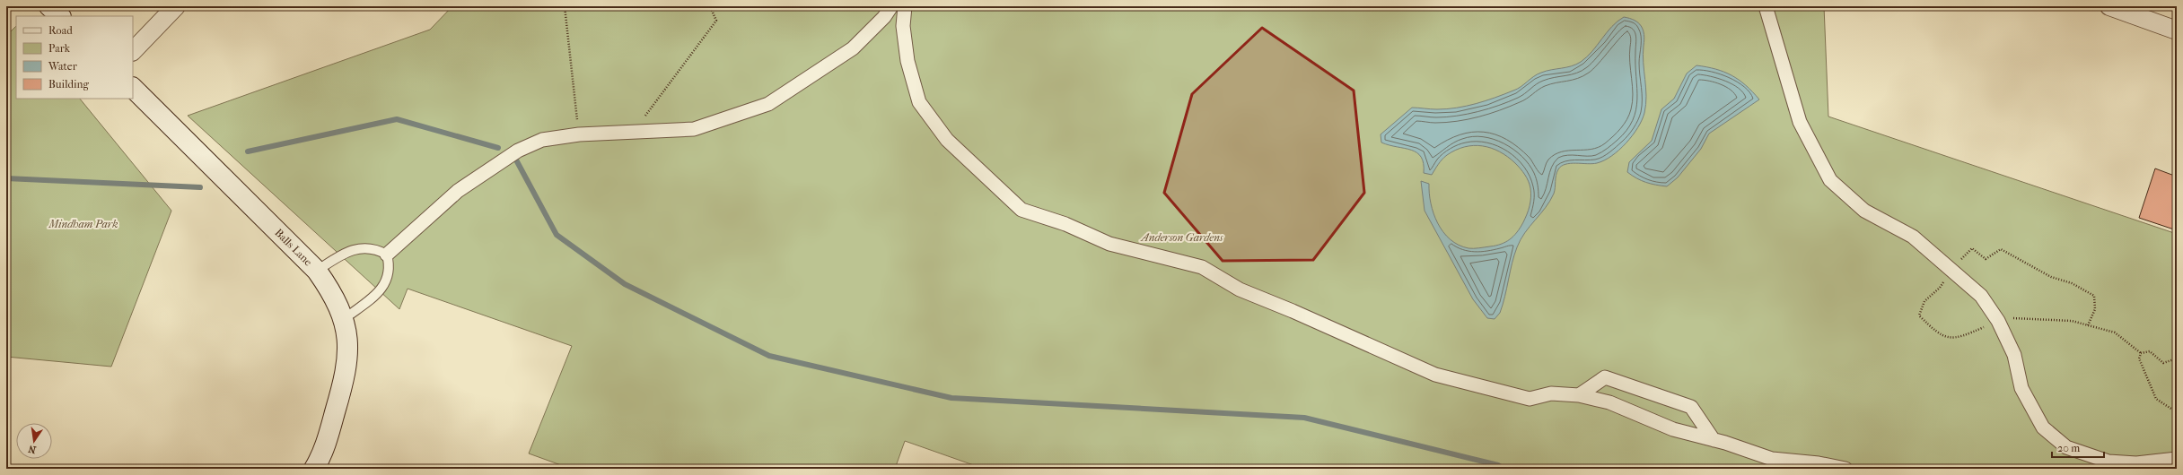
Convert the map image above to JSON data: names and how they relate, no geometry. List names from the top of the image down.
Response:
{
  "streets": {
    "main road": ["Balls Lane"]
  },
  "parks": ["Mindham Park", "Anderson Gardens"],
  "legend": [
    "Road",
    "Park",
    "Water",
    "Building"
  ],
  "scale_bar": "20 m",
  "north": "bottom"
}
